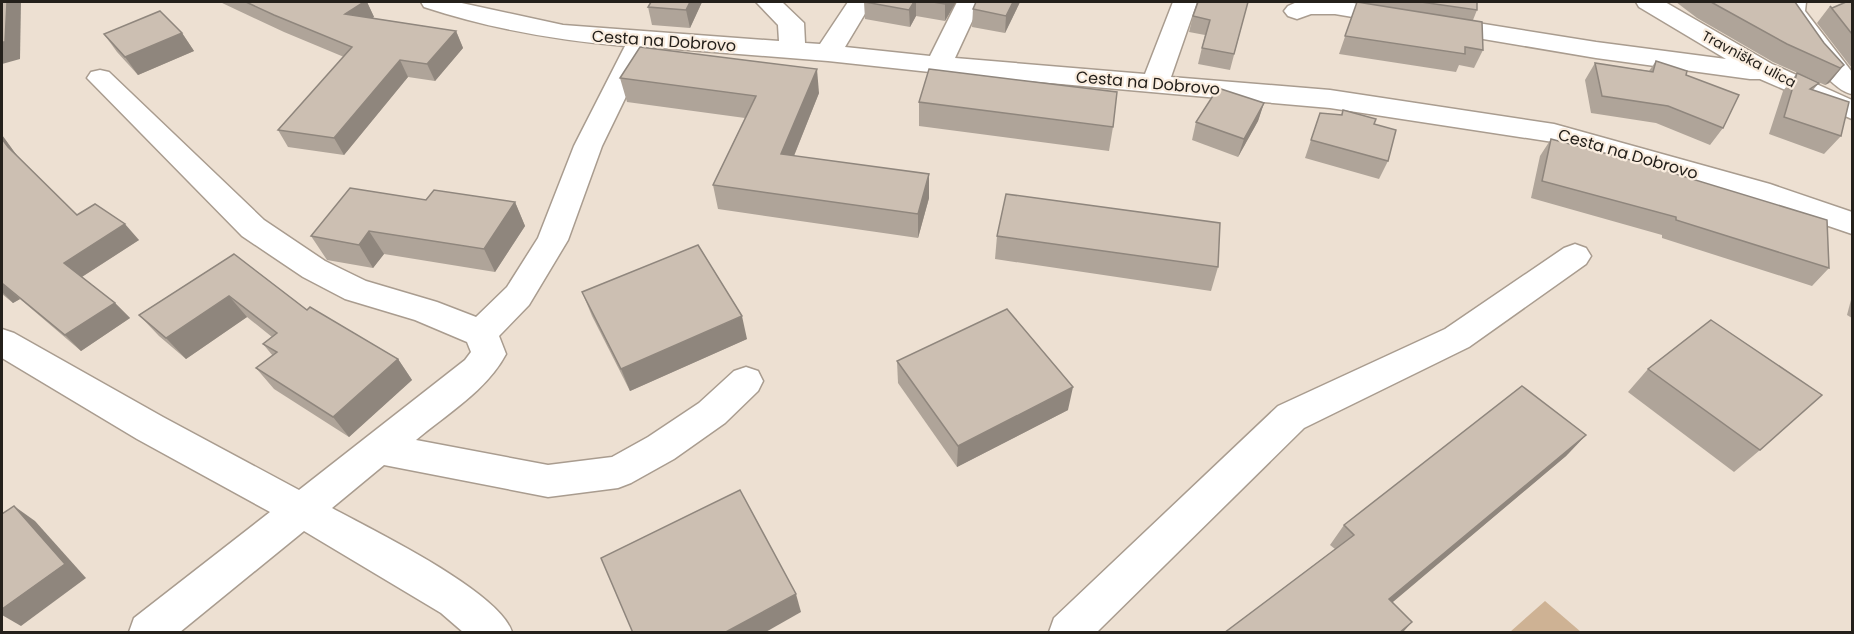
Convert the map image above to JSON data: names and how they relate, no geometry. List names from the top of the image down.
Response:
{
  "streets": {
    "street": ["Cesta na Dobrovo", "Travniška ulica"]
  }
}
